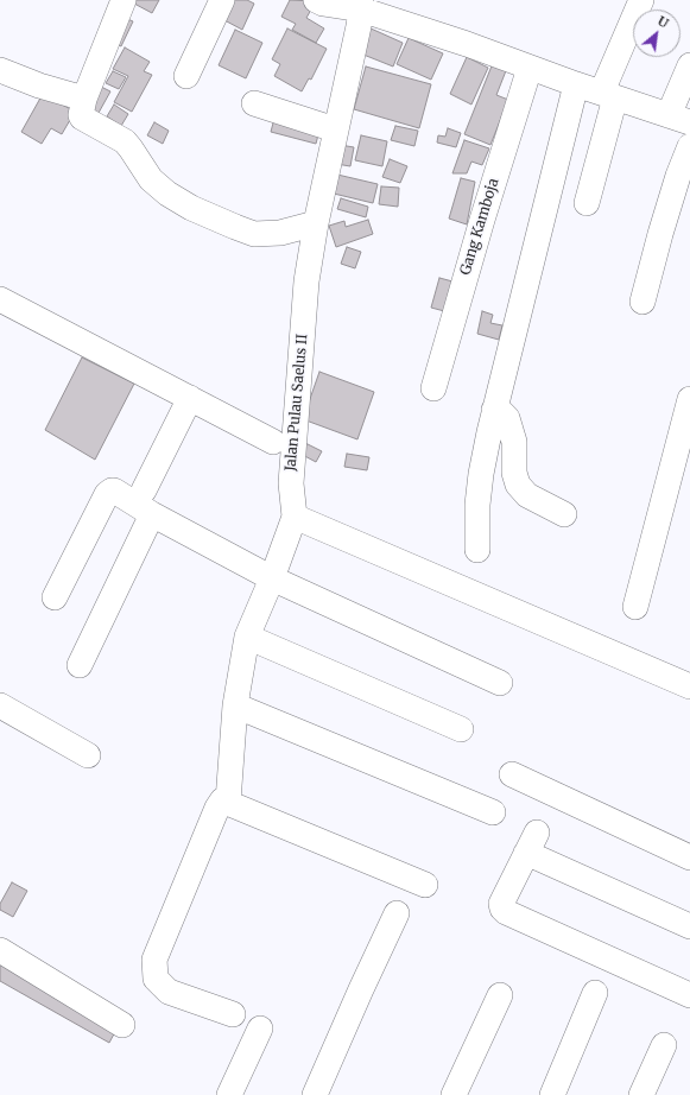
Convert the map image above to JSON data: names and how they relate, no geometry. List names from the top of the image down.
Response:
{
  "streets": {
    "street": ["Gang Kamboja", "Jalan Pulau Saelus II"]
  },
  "north": "top right"
}
